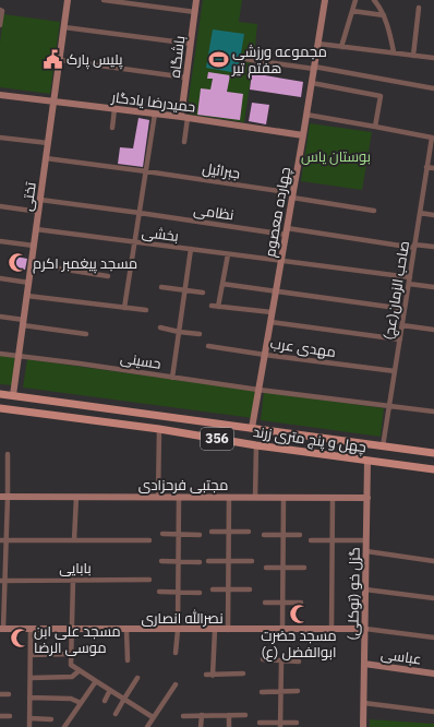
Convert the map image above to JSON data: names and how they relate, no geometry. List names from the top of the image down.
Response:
{
  "streets": {
    "main road": ["356", "چهل و پنج متری زرند"],
    "street": [
      "باشگاه",
      "حمیدرضا یادگار",
      "جبرائیل",
      "تختی",
      "نظامی",
      "چهارده معصوم",
      "بخشی",
      "صاحب الزمان(عج)",
      "مهدی عرب",
      "حسینی",
      "مجتبی فرحزادی",
      "بابایی",
      "گزل خو (توکلی)",
      "نصرالله انصاری",
      "عباسی"
    ]
  },
  "crossings": [
    ["باشگاه", "حمیدرضا یادگار"],
    ["حمیدرضا یادگار", "تختی"],
    ["حمیدرضا یادگار", "چهارده معصوم"],
    ["جبرائیل", "تختی"],
    ["جبرائیل", "چهارده معصوم"],
    ["تختی", "نظامی"],
    ["تختی", "بخشی"],
    ["تختی", "حسینی"],
    ["تختی", "چهل و پنج متری زرند"],
    ["نظامی", "چهارده معصوم"],
    ["نظامی", "صاحب الزمان(عج)"],
    ["چهارده معصوم", "بخشی"],
    ["چهارده معصوم", "مهدی عرب"],
    ["چهارده معصوم", "حسینی"],
    ["چهارده معصوم", "چهل و پنج متری زرند"],
    ["بخشی", "صاحب الزمان(عج)"],
    ["صاحب الزمان(عج)", "مهدی عرب"],
    ["صاحب الزمان(عج)", "حسینی"],
    ["صاحب الزمان(عج)", "چهل و پنج متری زرند"],
    ["چهل و پنج متری زرند", "گزل خو (توکلی)"],
    ["مجتبی فرحزادی", "گزل خو (توکلی)"],
    ["گزل خو (توکلی)", "نصرالله انصاری"],
    ["گزل خو (توکلی)", "عباسی"]
  ],
  "parks": ["بوستان یاس"],
  "places": {
    "public building": ["پلیس پارک"],
    "sports": ["مجموعه ورزشی هفتم تیر"],
    "mosque": ["مسجد پیغمبر اکرم", "مسجد حضرت ابوالفضل (ع)", "مسجد علی ابن موسی الرضا"]
  }
}
